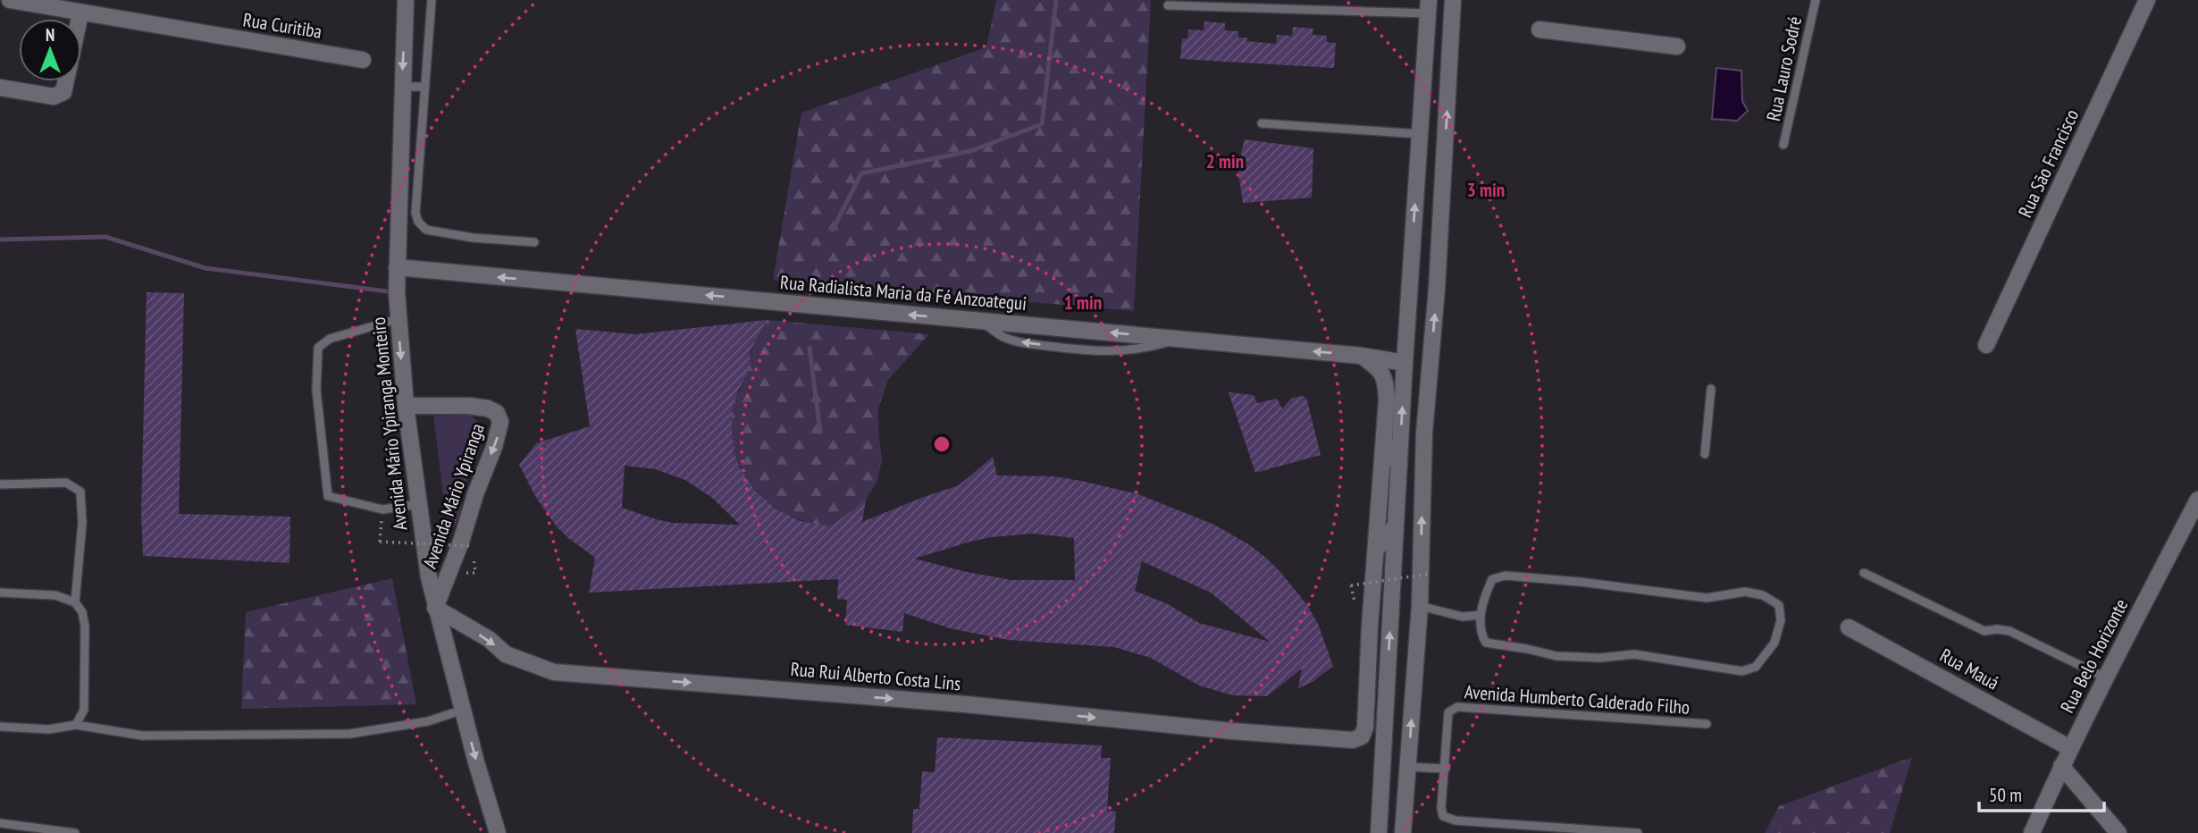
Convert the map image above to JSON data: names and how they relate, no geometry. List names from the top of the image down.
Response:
{
  "streets": {
    "street": [
      "Rua Curitiba",
      "Rua São Francisco",
      "Rua Radialista Maria da Fé Anzoategui",
      "Avenida Mário Ypiranga Monteiro",
      "Avenida Mário Ypiranga",
      "Rua Belo Horizonte",
      "Rua Mauá",
      "Rua Rui Alberto Costa Lins"
    ],
    "lane": ["Rua Lauro Sodré", "Avenida Humberto Calderado Filho"]
  },
  "crossings": [
    ["Rua Radialista Maria da Fé Anzoategui", "Avenida Mário Ypiranga Monteiro"],
    ["Avenida Mário Ypiranga Monteiro", "Avenida Mário Ypiranga"],
    ["Avenida Mário Ypiranga Monteiro", "Rua Rui Alberto Costa Lins"],
    ["Avenida Mário Ypiranga", "Rua Rui Alberto Costa Lins"],
    ["Rua Belo Horizonte", "Rua Mauá"]
  ],
  "one_way": ["Rua Radialista Maria da Fé Anzoategui", "Avenida Mário Ypiranga Monteiro", "Rua Rui Alberto Costa Lins"],
  "scale_bar": "50 m",
  "north": "top",
  "rings": ["2 min", "3 min", "1 min"]
}
